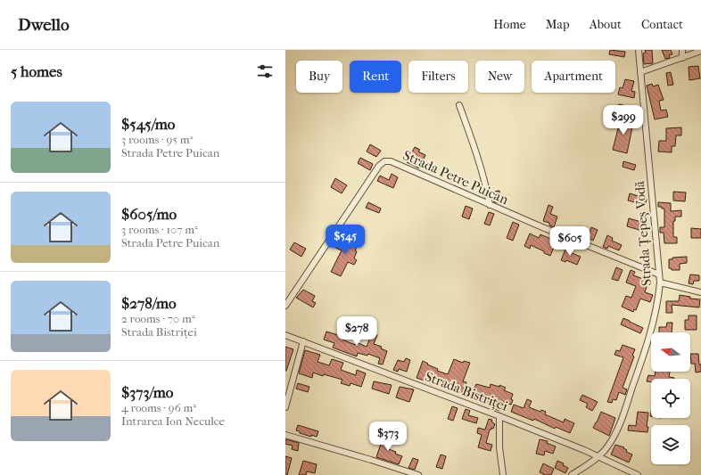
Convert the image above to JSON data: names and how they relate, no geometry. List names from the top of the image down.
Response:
{
  "streets": {
    "street": ["Strada Petre Puican", "Strada Țepeș Vodă", "Strada Bistriței"]
  },
  "crossings": [
    ["Strada Petre Puican", "Strada Țepeș Vodă"],
    ["Strada Țepeș Vodă", "Strada Bistriței"]
  ],
  "north": "left",
  "page": {
    "header": "Dwello",
    "nav": [
      "Home",
      "Map",
      "About",
      "Contact"
    ],
    "heading": "5 homes",
    "chip": [
      "Buy",
      "Rent",
      "Filters",
      "New",
      "Apartment"
    ],
    "list": [
      {
        "name": "$545/mo",
        "note": "3 rooms · 95 m² · Strada Petre Puican"
      },
      {
        "name": "$605/mo",
        "note": "3 rooms · 107 m² · Strada Petre Puican"
      },
      {
        "name": "$278/mo",
        "note": "2 rooms · 70 m² · Strada Bistriței"
      },
      {
        "name": "$373/mo",
        "note": "4 rooms · 96 m² · Intrarea Ion Neculce"
      }
    ],
    "price": [
      "$299",
      "$545",
      "$605",
      "$278",
      "$373"
    ]
  }
}
